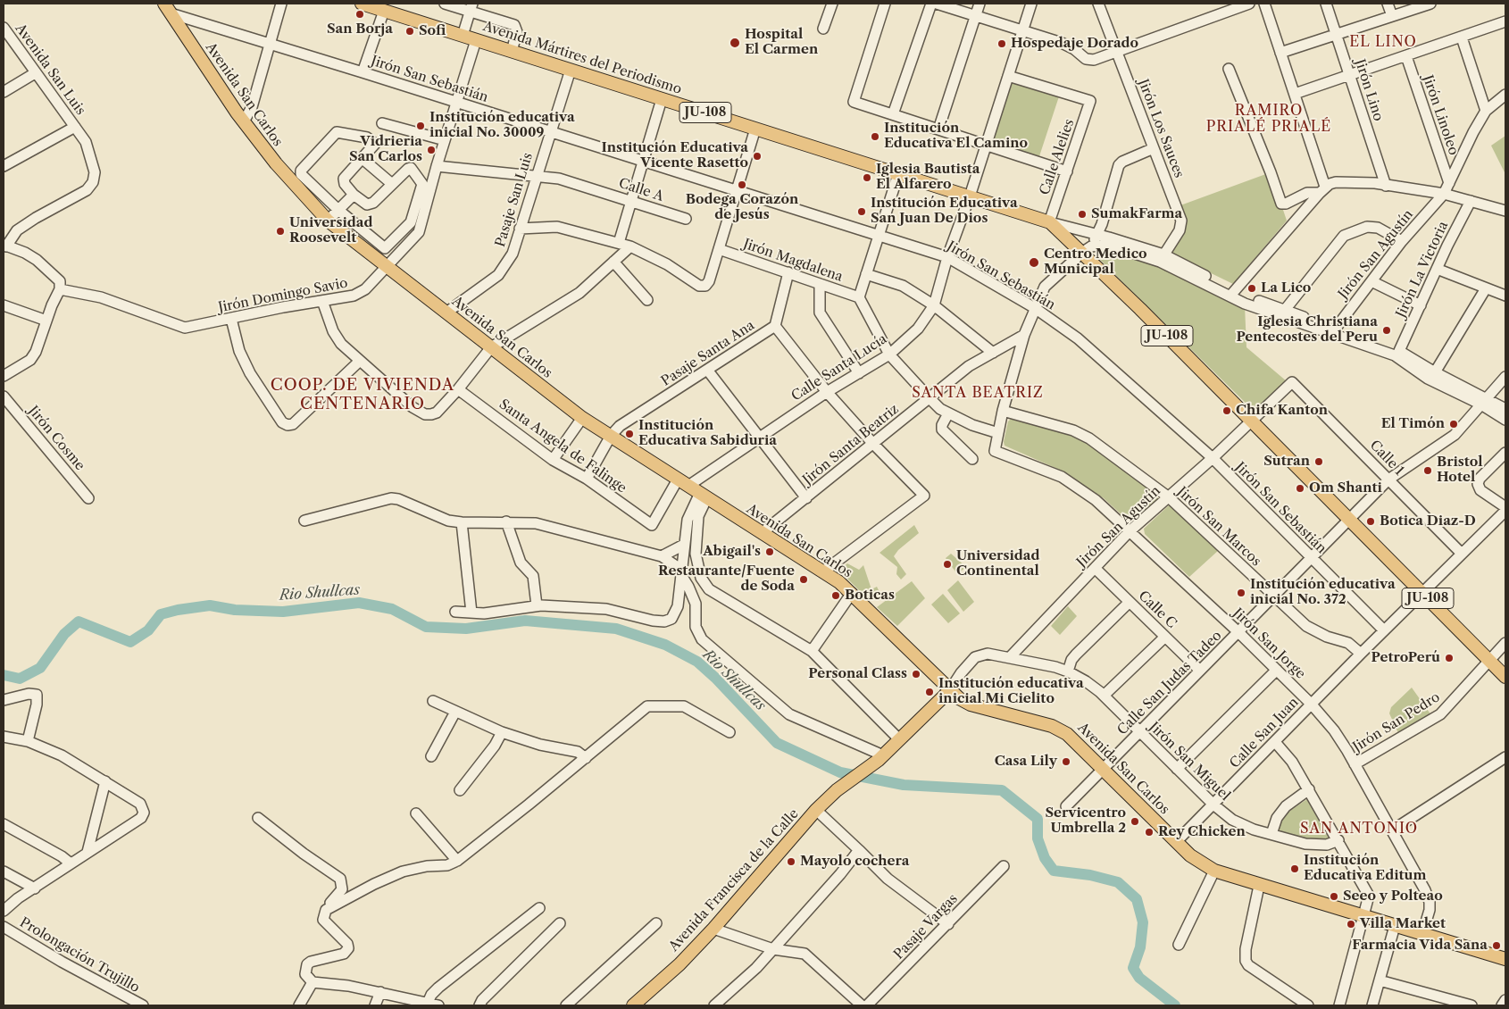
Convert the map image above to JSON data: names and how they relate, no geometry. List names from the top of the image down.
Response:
{
  "streets": {
    "main road": [
      "Avenida Mártires del Periodismo",
      "Avenida San Carlos",
      "JU-108",
      "Avenida Francisca de la Calle"
    ],
    "street": [
      "Avenida San Luis",
      "Jirón San Sebastián",
      "Jirón Lino",
      "Jirón Linoleo",
      "Jirón Los Sauces",
      "Calle Alelies",
      "Calle A",
      "Pasaje San Luis",
      "Jirón San Agustín",
      "Jirón Magdalena",
      "Jirón La Victoria",
      "Jirón Domingo Savio",
      "Pasaje Santa Ana",
      "Calle Santa Lucía",
      "Jirón Cosme",
      "Jirón Santa Beatriz",
      "Santa Angela de Falinge",
      "Calle 1",
      "Jirón San Marcos",
      "Calle C",
      "Jirón San Jorge",
      "Calle San Judas Tadeo",
      "Jirón San Pedro",
      "Calle San Juan",
      "Jirón San Miguel",
      "Pasaje Vargas",
      "Prolongación Trujillo"
    ]
  },
  "crossings": [
    ["Avenida Mártires del Periodismo", "Jirón Los Sauces"],
    ["Avenida Mártires del Periodismo", "Calle Alelies"],
    ["Avenida Mártires del Periodismo", "Pasaje San Luis"],
    ["Avenida Mártires del Periodismo", "Jirón San Agustín"],
    ["Avenida Mártires del Periodismo", "Jirón Domingo Savio"],
    ["Avenida Mártires del Periodismo", "Calle Santa Lucía"],
    ["Avenida Mártires del Periodismo", "Calle San Judas Tadeo"],
    ["Avenida Mártires del Periodismo", "Jirón San Pedro"],
    ["Avenida Mártires del Periodismo", "Calle San Juan"],
    ["Jirón San Sebastián", "Avenida San Carlos"],
    ["Jirón San Sebastián", "Pasaje San Luis"],
    ["Jirón San Sebastián", "Jirón San Agustín"],
    ["Jirón San Sebastián", "Jirón Domingo Savio"],
    ["Jirón San Sebastián", "Calle Santa Lucía"],
    ["Jirón San Sebastián", "Calle San Judas Tadeo"],
    ["Jirón San Sebastián", "Calle San Juan"],
    ["Avenida San Carlos", "Pasaje San Luis"],
    ["Avenida San Carlos", "Jirón Domingo Savio"],
    ["Avenida San Carlos", "Pasaje Santa Ana"],
    ["Avenida San Carlos", "Calle Santa Lucía"],
    ["Avenida San Carlos", "Jirón Santa Beatriz"],
    ["Avenida San Carlos", "Santa Angela de Falinge"],
    ["Avenida San Carlos", "Jirón San Jorge"],
    ["Avenida San Carlos", "Calle San Judas Tadeo"],
    ["Avenida San Carlos", "Calle San Juan"],
    ["Avenida San Carlos", "Jirón San Miguel"],
    ["Avenida San Carlos", "Avenida Francisca de la Calle"],
    ["Jirón Linoleo", "Jirón San Agustín"],
    ["Calle Alelies", "Calle Santa Lucía"],
    ["Calle A", "Pasaje San Luis"],
    ["Calle A", "Jirón Domingo Savio"],
    ["Jirón San Agustín", "Calle 1"],
    ["Jirón San Agustín", "Jirón San Marcos"],
    ["Jirón San Agustín", "Calle C"],
    ["Jirón San Agustín", "Jirón San Jorge"],
    ["Jirón San Agustín", "Jirón San Miguel"],
    ["Jirón Magdalena", "Pasaje Santa Ana"],
    ["Pasaje Santa Ana", "Santa Angela de Falinge"],
    ["Calle Santa Lucía", "Santa Angela de Falinge"],
    ["Calle 1", "Calle San Judas Tadeo"],
    ["Calle 1", "Calle San Juan"],
    ["Jirón San Marcos", "Calle San Judas Tadeo"],
    ["Jirón San Marcos", "Calle San Juan"],
    ["Calle C", "Calle San Judas Tadeo"],
    ["Jirón San Jorge", "Calle San Judas Tadeo"],
    ["Jirón San Jorge", "Jirón San Pedro"],
    ["Jirón San Jorge", "Calle San Juan"],
    ["Calle San Judas Tadeo", "Jirón San Miguel"],
    ["Calle San Juan", "Jirón San Miguel"],
    ["Jirón San Miguel", "Avenida Francisca de la Calle"]
  ],
  "districts": [
    "EL LINO",
    "RAMIRO PRIALÉ PRIALÉ",
    "COOP. DE VIVIENDA CENTENARIO",
    "SANTA BEATRIZ",
    "SAN ANTONIO"
  ],
  "water": ["Rio Shullcas"],
  "places": [
    "San Borja",
    "Sofi",
    "Hospital El Carmen",
    "Hospedaje Dorado",
    "Institución educativa inicial No. 30009",
    "Institución Educativa El Camino",
    "Vidrieria San Carlos",
    "Institución Educativa Vicente Rasetto",
    "Iglesia Bautista El Alfarero",
    "Bodega Corazón de Jesús",
    "Institución Educativa San Juan De Dios",
    "SumakFarma",
    "Universidad Roosevelt",
    "Centro Medico Municipal",
    "La Lico",
    "Iglesia Christiana Pentecostes del Peru",
    "Chifa Kanton",
    "El Timón",
    "Institución Educativa Sabiduria",
    "Sutran",
    "Bristol Hotel",
    "Om Shanti",
    "Botica Diaz-D",
    "Abigail's",
    "Universidad Continental",
    "Restaurante/Fuente de Soda",
    "Institución educativa inicial No. 372",
    "Boticas",
    "PetroPerú",
    "Personal Class",
    "Institución educativa inicial Mi Cielito",
    "Casa Lily",
    "Servicentro Umbrella 2",
    "Rey Chicken",
    "Mayolo cochera",
    "Institución Educativa Editum",
    "Seeo y Polteao",
    "Villa Market",
    "Farmacia Vida Sana"
  ]
}
